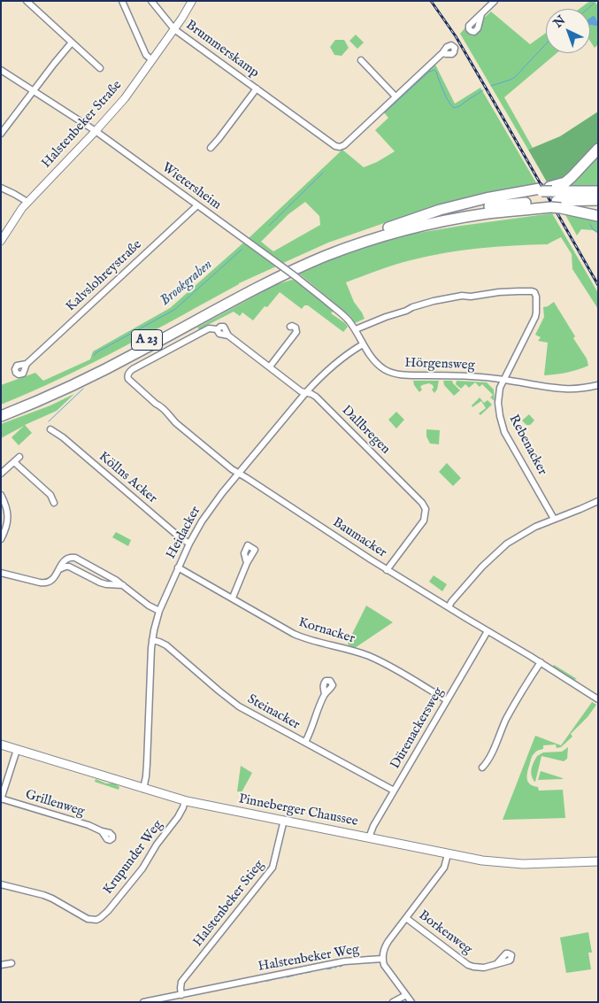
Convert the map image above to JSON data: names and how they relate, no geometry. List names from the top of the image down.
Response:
{
  "streets": {
    "highway": ["A 23"],
    "main road": ["Pinneberger Chaussee"],
    "street": [
      "Brummerskamp",
      "Halstenbeker Straße",
      "Wietersheim",
      "Kalvslohreystraße",
      "Hörgensweg",
      "Dallbregen",
      "Rebenacker",
      "Köllns Acker",
      "Heidacker",
      "Baumacker",
      "Kornacker",
      "Steinacker",
      "Dürenackersweg",
      "Grillenweg",
      "Krupunder Weg",
      "Halstenbeker Stieg",
      "Borkenweg",
      "Halstenbeker Weg"
    ]
  },
  "crossings": [
    ["Brummerskamp", "Halstenbeker Straße"],
    ["Halstenbeker Straße", "Wietersheim"],
    ["Wietersheim", "Kalvslohreystraße"],
    ["Wietersheim", "Hörgensweg"],
    ["Hörgensweg", "Rebenacker"],
    ["Hörgensweg", "Heidacker"],
    ["Dallbregen", "Heidacker"],
    ["Dallbregen", "Baumacker"],
    ["Köllns Acker", "Heidacker"],
    ["Heidacker", "Baumacker"],
    ["Heidacker", "Kornacker"],
    ["Heidacker", "Steinacker"],
    ["Heidacker", "Pinneberger Chaussee"],
    ["Baumacker", "Dürenackersweg"],
    ["Kornacker", "Dürenackersweg"],
    ["Steinacker", "Dürenackersweg"],
    ["Dürenackersweg", "Pinneberger Chaussee"],
    ["Pinneberger Chaussee", "Krupunder Weg"],
    ["Pinneberger Chaussee", "Halstenbeker Stieg"],
    ["Halstenbeker Stieg", "Halstenbeker Weg"]
  ],
  "water": ["Brookgraben"],
  "north": "top left"
}
